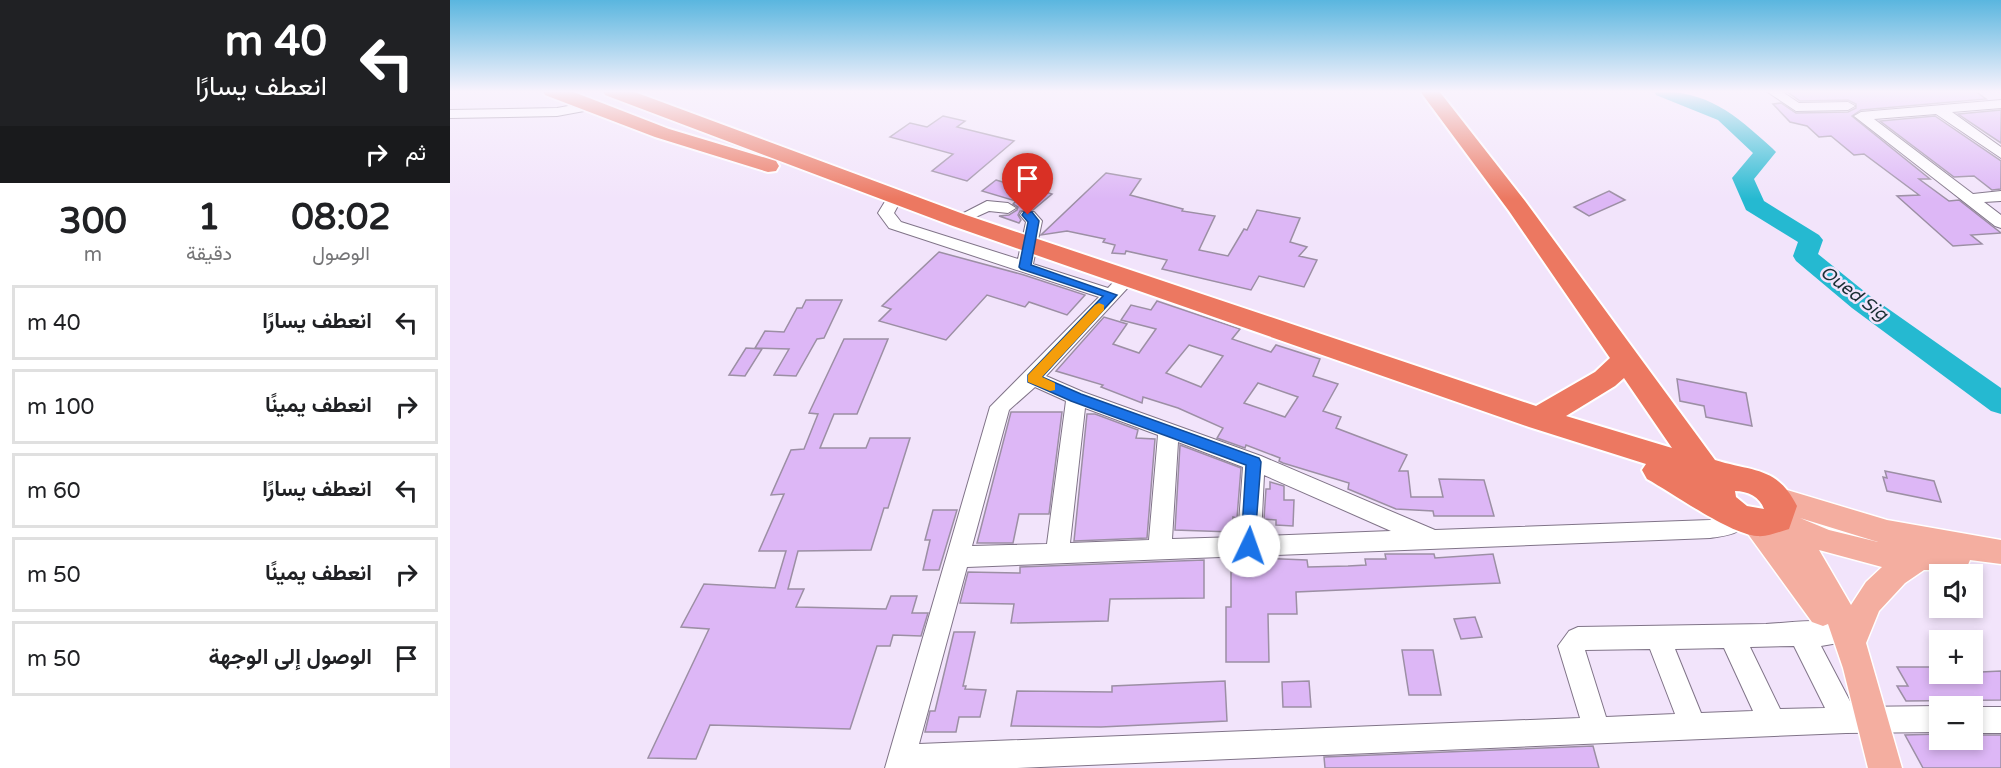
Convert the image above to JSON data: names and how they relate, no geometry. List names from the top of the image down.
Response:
{
  "water": ["Oued Sig"],
  "page": {
    "turn": ["40 m", "انعطف يسارًا"],
    "then": "ثم",
    "eta": [
      "08:02",
      "الوصول",
      "1",
      "دقيقة",
      "300",
      "m"
    ],
    "list": [
      {
        "name": "انعطف يسارًا",
        "value": "40 m"
      },
      {
        "name": "انعطف يمينًا",
        "value": "100 m"
      },
      {
        "name": "انعطف يسارًا",
        "value": "60 m"
      },
      {
        "name": "انعطف يمينًا",
        "value": "50 m"
      },
      {
        "name": "الوصول إلى الوجهة",
        "value": "50 m"
      }
    ],
    "map_buttons": ["+", "−"]
  }
}
